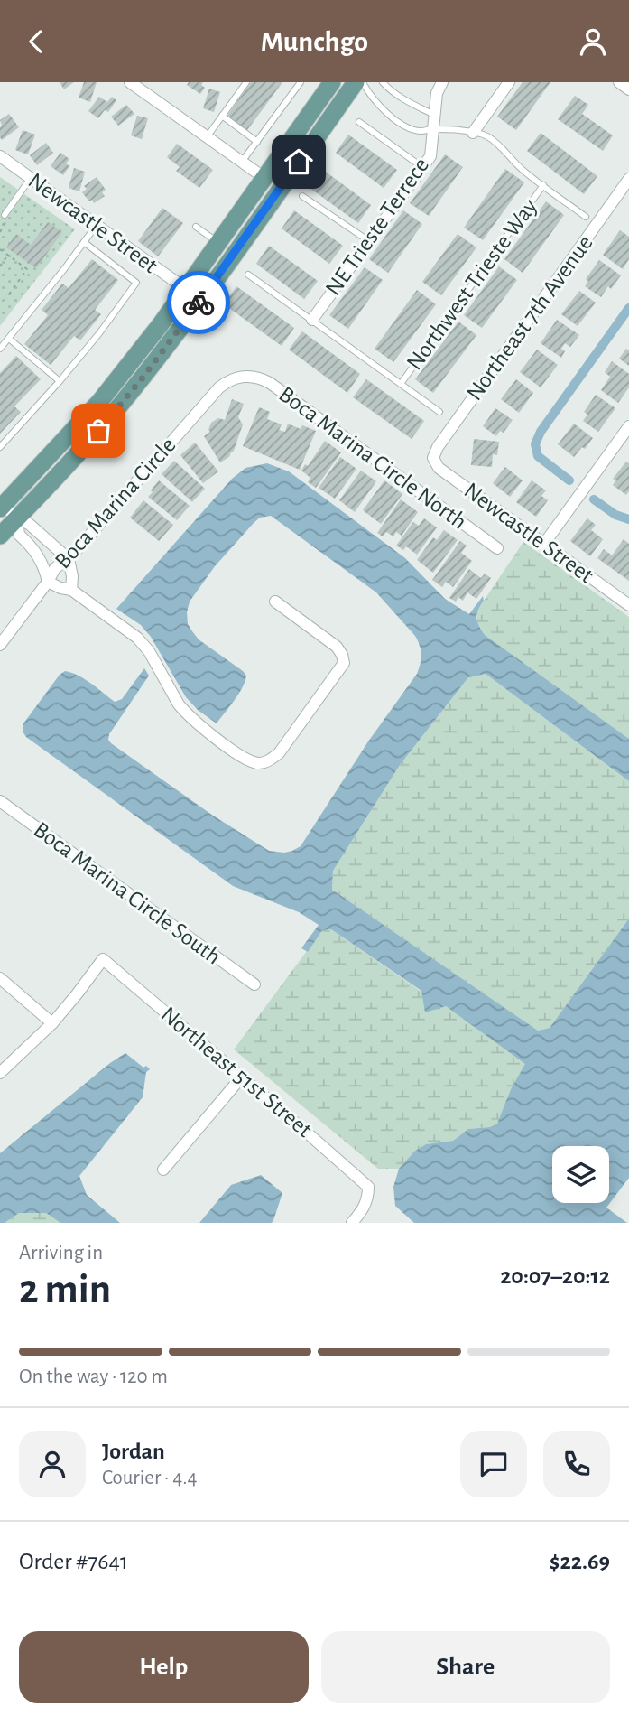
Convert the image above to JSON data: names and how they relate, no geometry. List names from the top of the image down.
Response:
{
  "streets": {
    "street": [
      "Newcastle Street",
      "NE Trieste Terrece",
      "Northeast 7th Avenue",
      "Boca Marina Circle North",
      "Boca Marina Circle",
      "Boca Marina Circle South",
      "Northeast 51st Street"
    ],
    "lane": ["Northwest Trieste Way"]
  },
  "crossings": [
    ["Newcastle Street", "Northeast 7th Avenue"],
    ["Boca Marina Circle North", "Boca Marina Circle"]
  ],
  "page": {
    "header": "Munchgo",
    "heading": ["2 min", "Arriving in", "20:07–20:12"],
    "panel": [
      "Jordan",
      "Courier · 4.4",
      "Order #7641",
      "$22.69"
    ],
    "bar": "On the way · 120 m",
    "buttons": ["Help", "Share"]
  }
}
